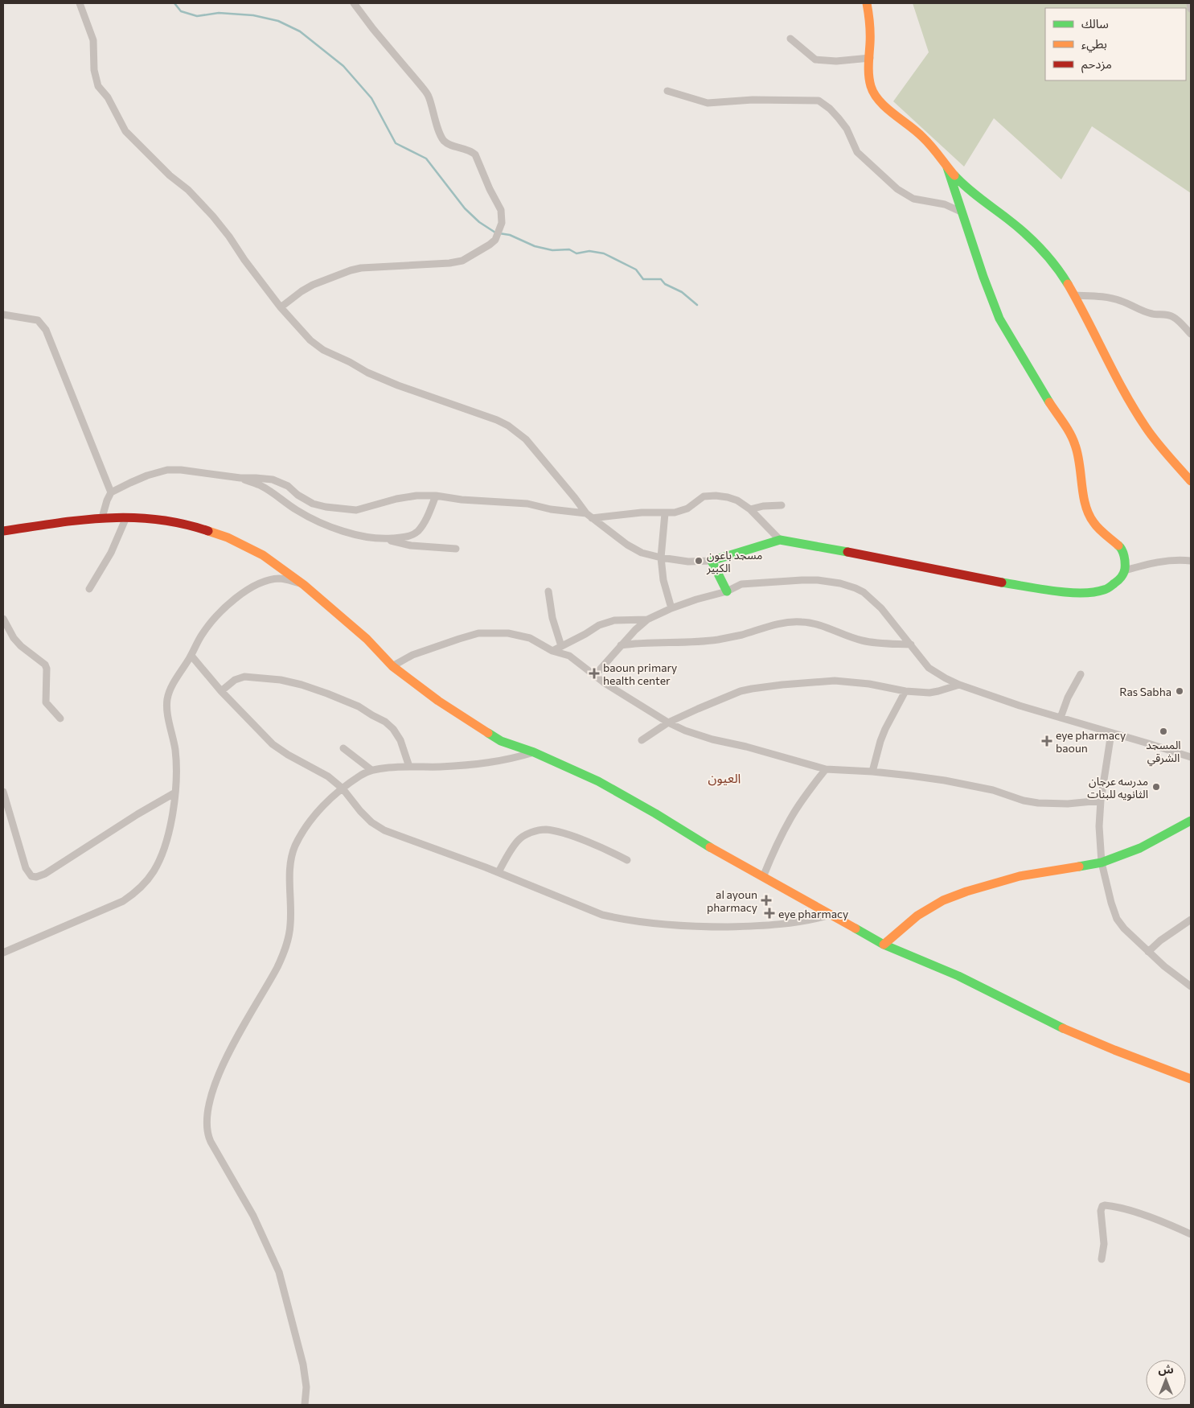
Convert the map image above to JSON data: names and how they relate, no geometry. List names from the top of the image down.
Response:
{
  "districts": ["العيون"],
  "places": {
    "other": [
      "مسجد باعون الكبير",
      "Ras Sabha",
      "المسجد الشرقي",
      "مدرسه عرجان الثانويه للبنات"
    ],
    "health": [
      "baoun primary health center",
      "eye pharmacy baoun",
      "al ayoun pharmacy",
      "eye pharmacy"
    ]
  },
  "legend": ["سالك", "بطيء", "مزدحم"],
  "north": "top"
}
